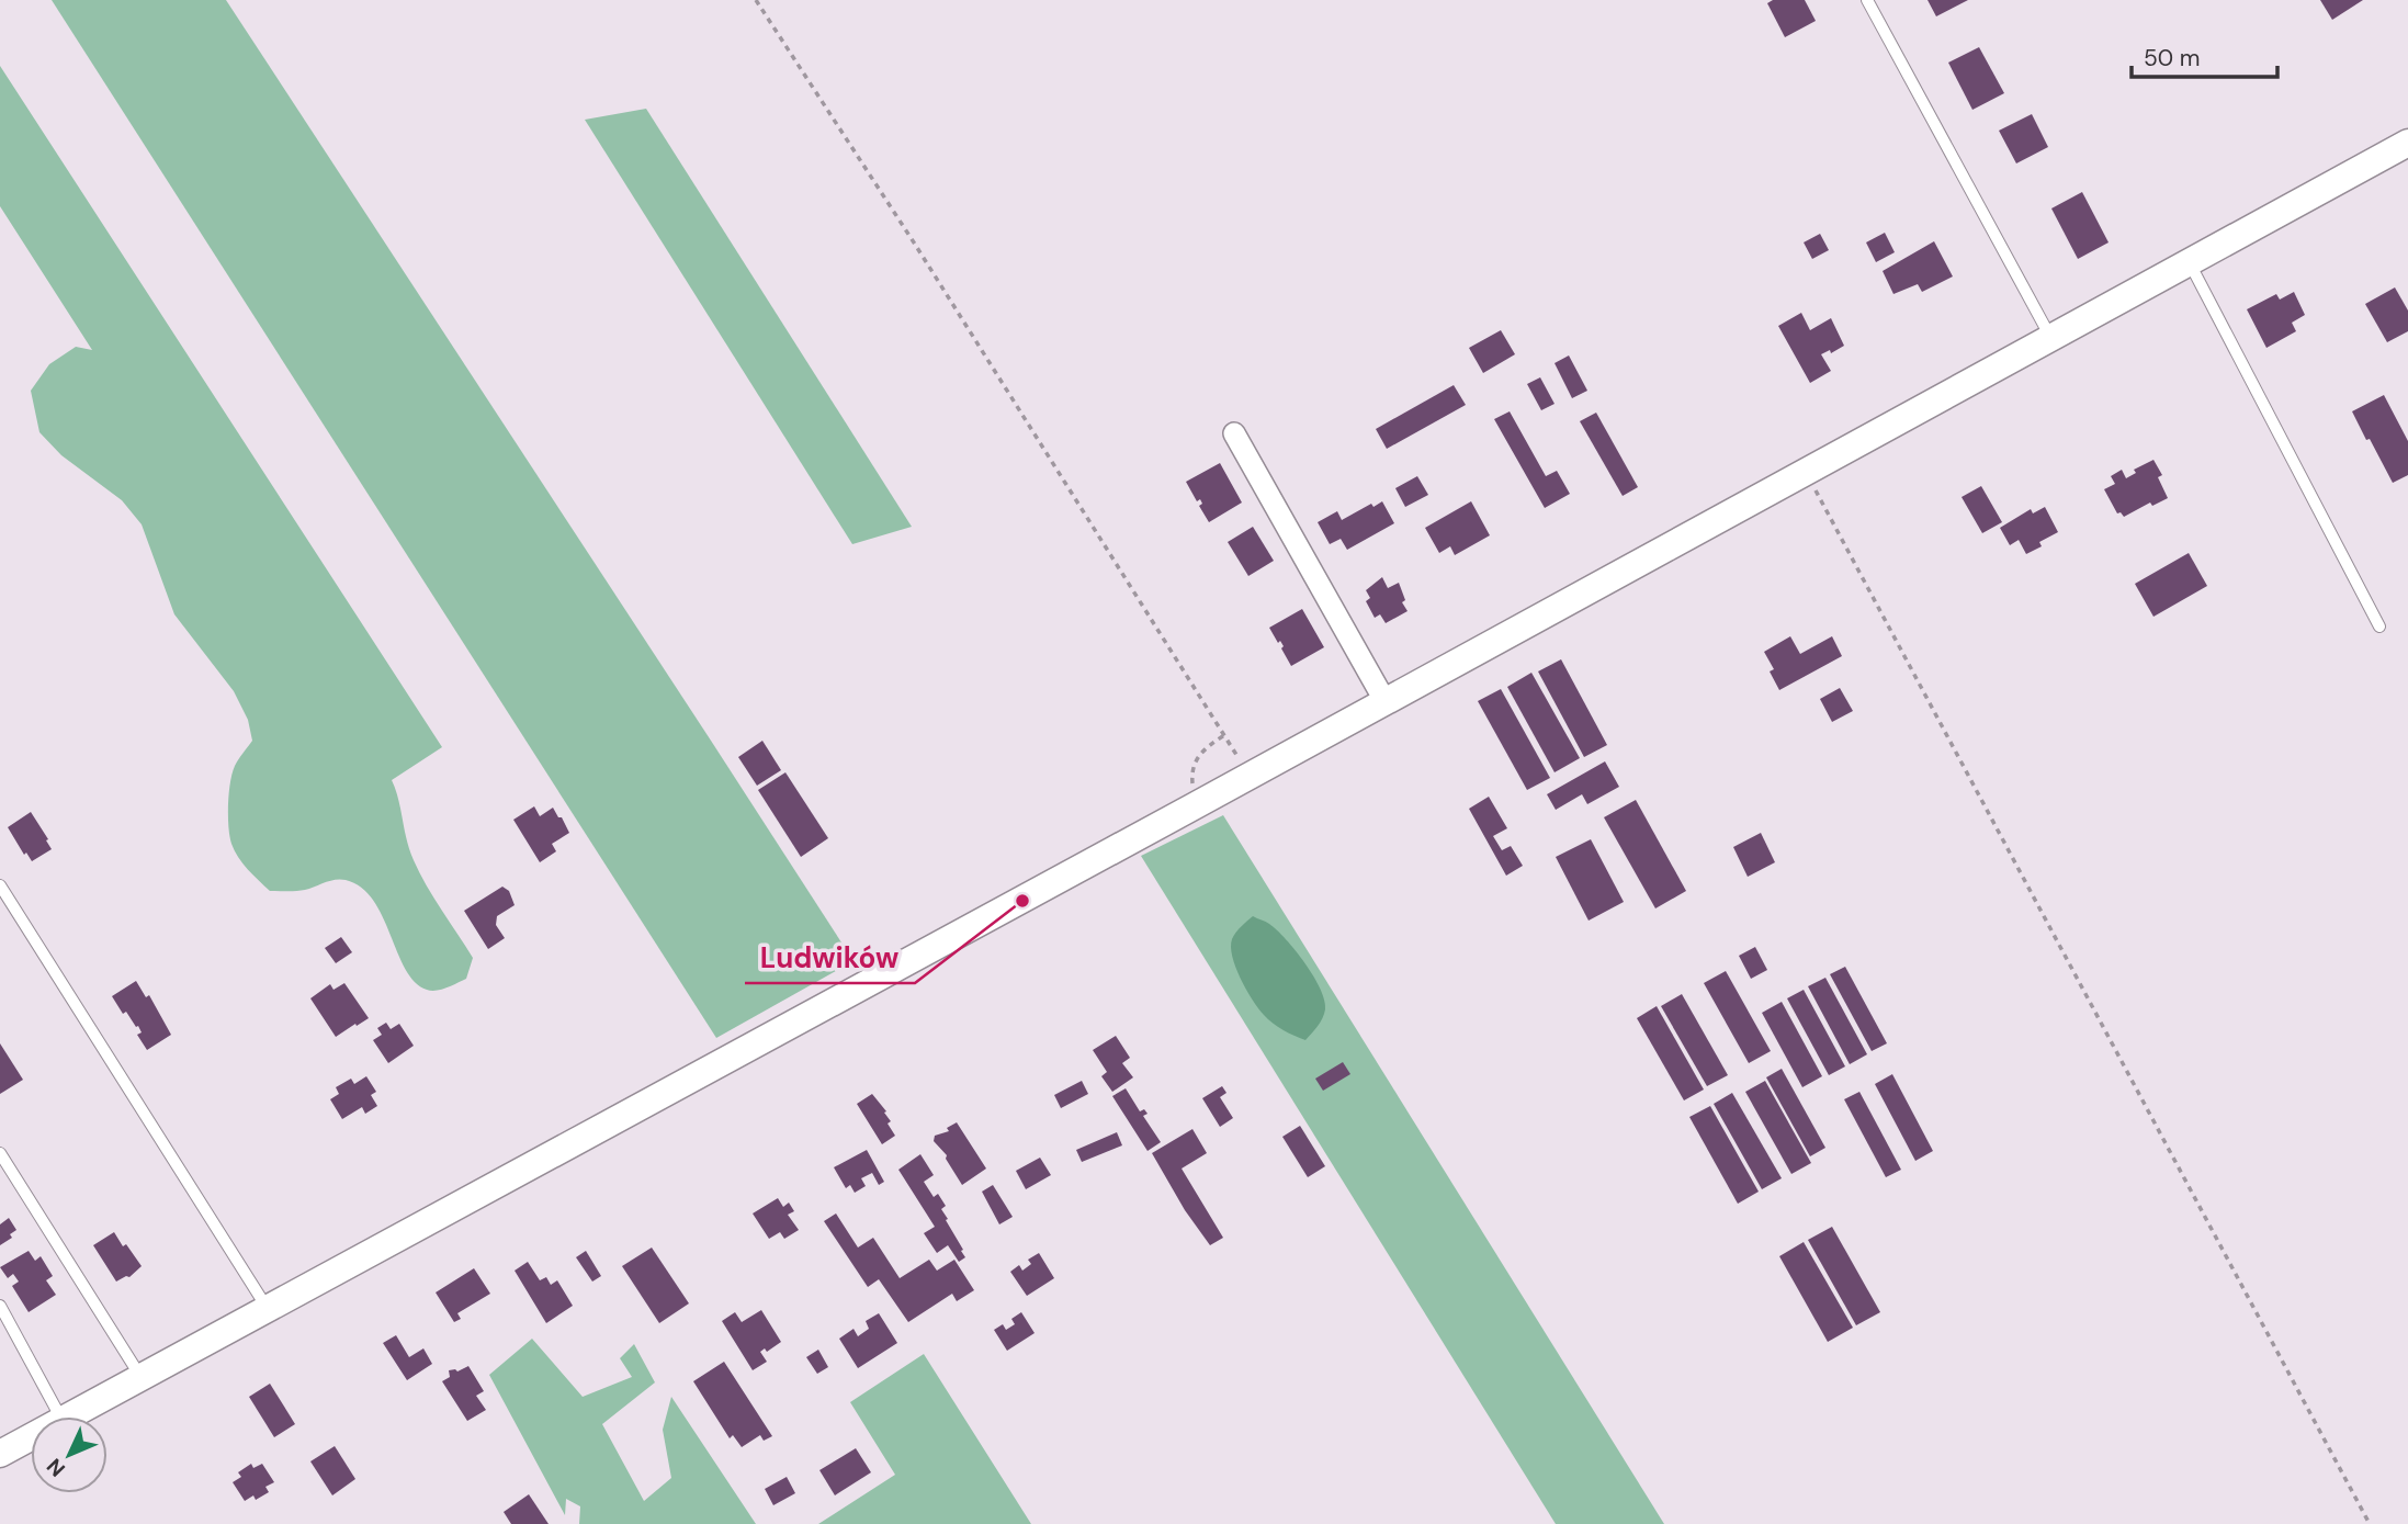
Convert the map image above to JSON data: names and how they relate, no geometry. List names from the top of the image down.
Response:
{
  "places": ["Ludwików"],
  "scale_bar": "50 m",
  "north": "bottom left"
}
